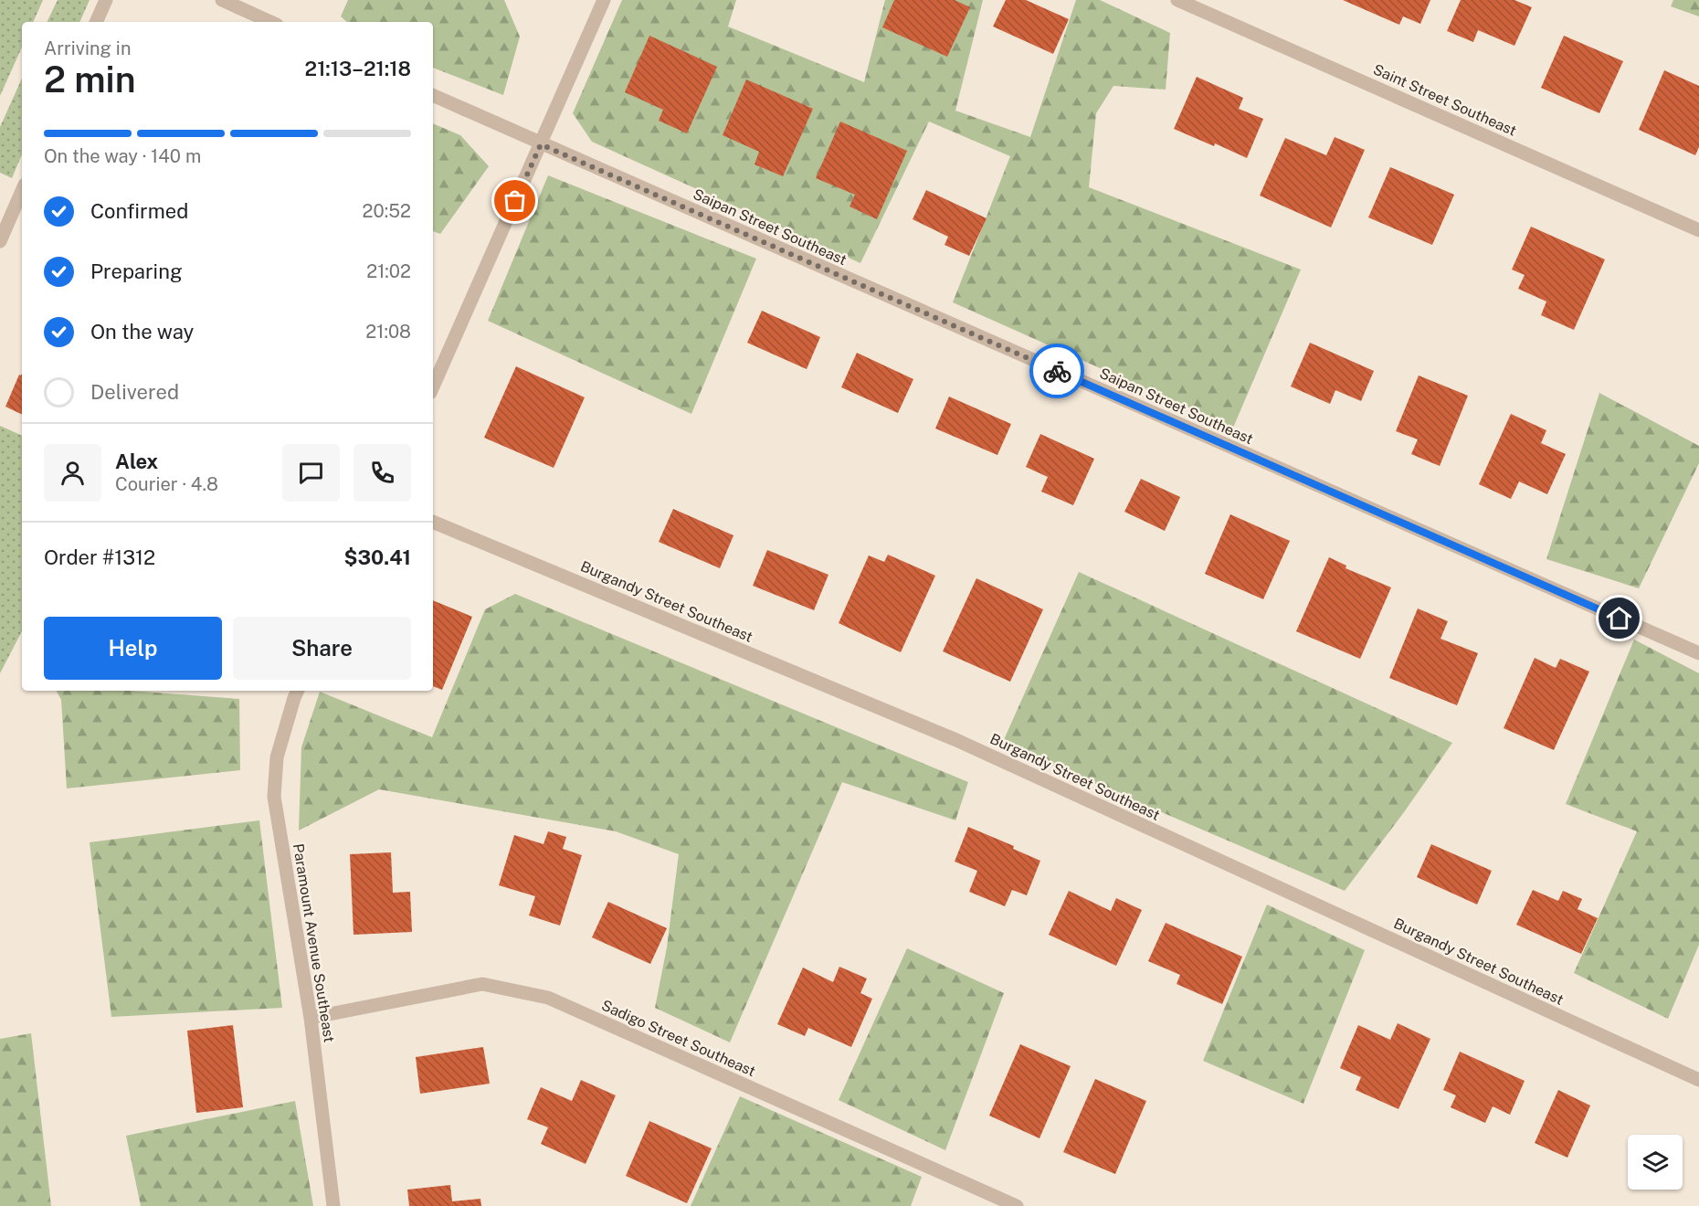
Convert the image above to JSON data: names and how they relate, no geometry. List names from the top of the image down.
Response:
{
  "streets": {
    "street": [
      "Saint Street Southeast",
      "Saipan Street Southeast",
      "Burgandy Street Southeast",
      "Paramount Avenue Southeast",
      "Sadigo Street Southeast"
    ]
  },
  "crossings": [
    ["Paramount Avenue Southeast", "Sadigo Street Southeast"]
  ],
  "page": {
    "heading": ["2 min", "Arriving in", "21:13–21:18"],
    "panel": [
      "Alex",
      "Courier · 4.8",
      "Order #1312",
      "$30.41"
    ],
    "bar": "On the way · 140 m",
    "list": [
      ["Confirmed", "20:52"],
      ["Preparing", "21:02"],
      ["On the way", "21:08"],
      "Delivered"
    ],
    "buttons": ["Help", "Share"]
  }
}
